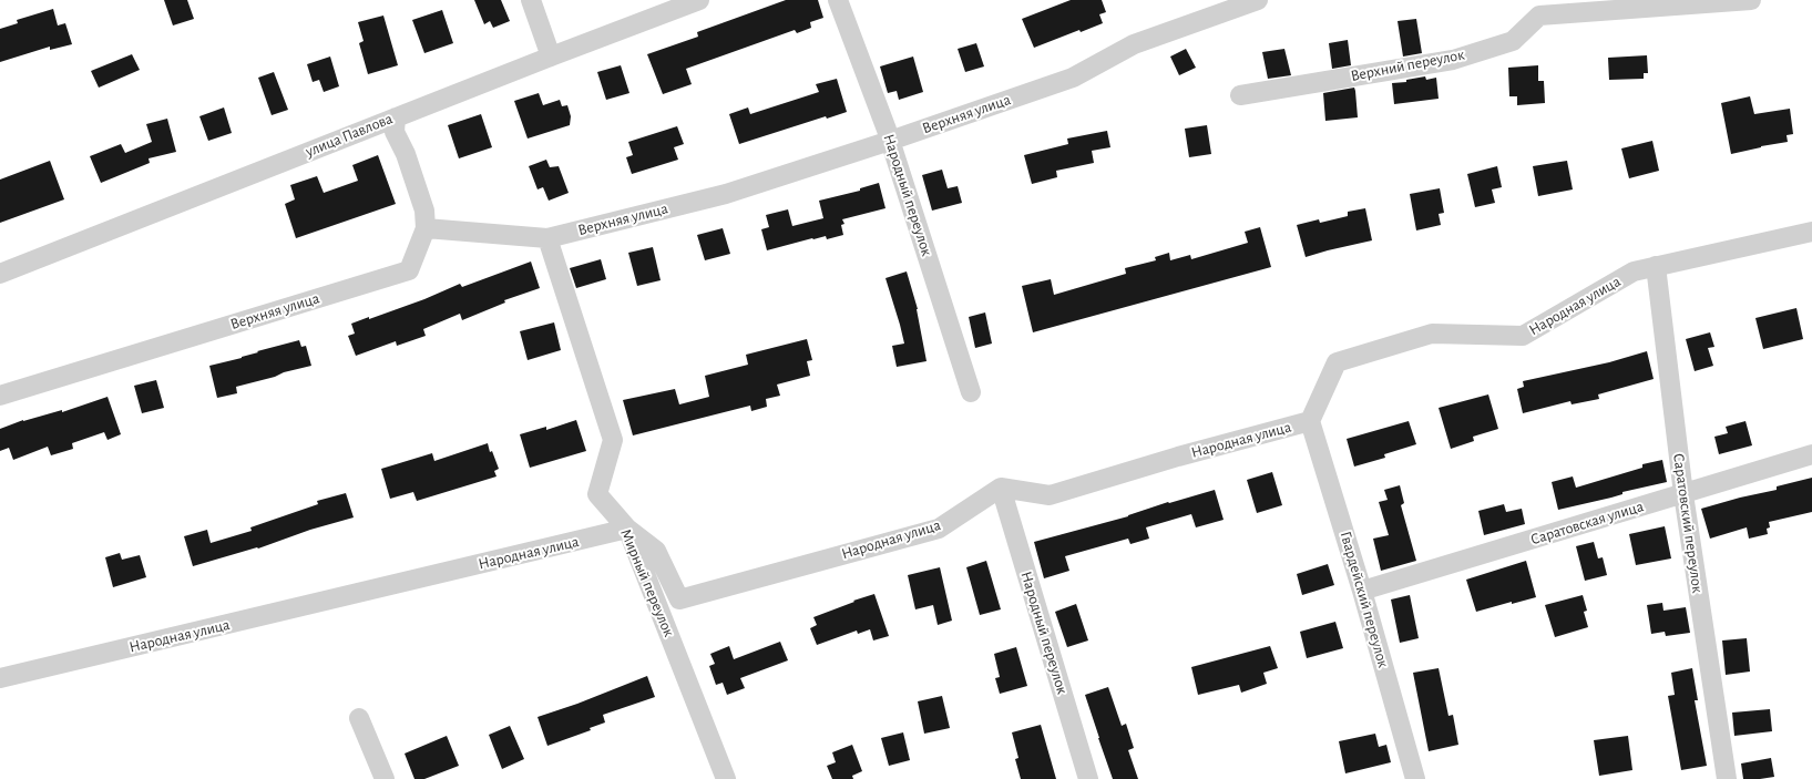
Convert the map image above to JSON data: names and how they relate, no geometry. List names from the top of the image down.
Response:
{
  "streets": {
    "street": [
      "Верхний переулок",
      "Верхняя улица",
      "улица Павлова",
      "Народный переулок",
      "Народная улица",
      "Саратовская улица",
      "Саратовский переулок",
      "Мирный переулок",
      "Гвардейский переулок"
    ]
  },
  "crossings": [
    ["Верхняя улица", "Народный переулок"],
    ["Верхняя улица", "Мирный переулок"],
    ["Народный переулок", "Народная улица"],
    ["Народная улица", "Саратовский переулок"],
    ["Народная улица", "Мирный переулок"],
    ["Народная улица", "Гвардейский переулок"],
    ["Саратовская улица", "Саратовский переулок"],
    ["Саратовская улица", "Гвардейский переулок"]
  ]
}
